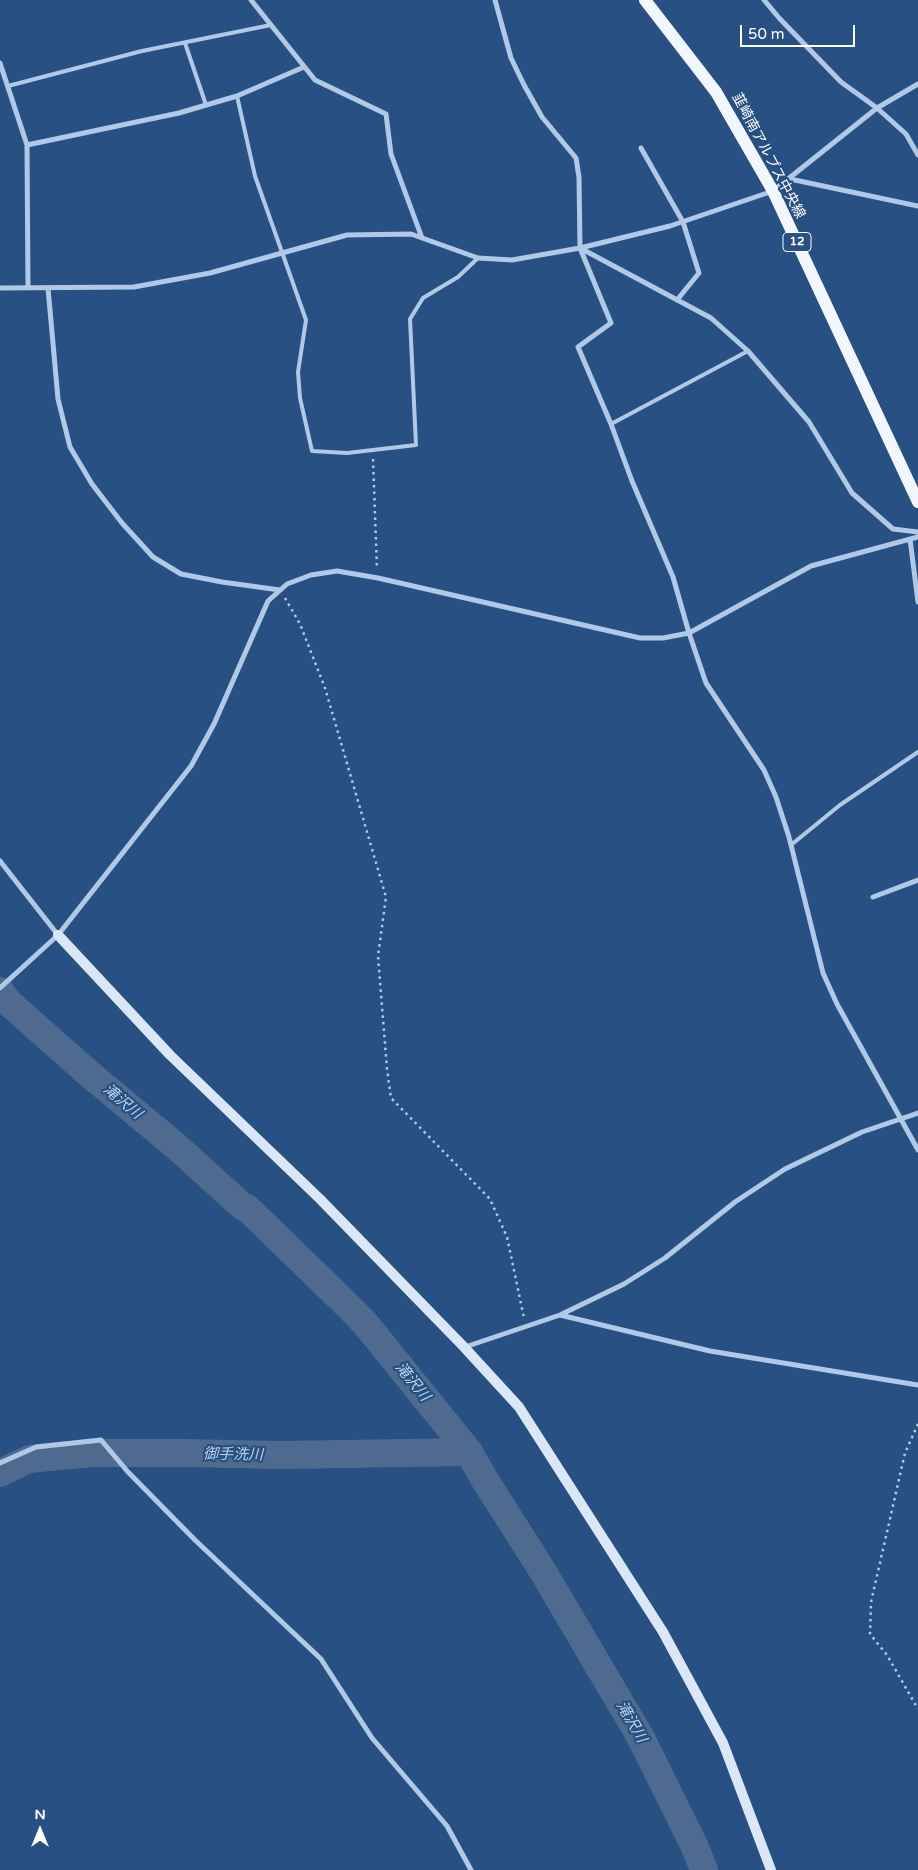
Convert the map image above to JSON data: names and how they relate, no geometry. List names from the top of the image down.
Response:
{
  "streets": {
    "main road": ["韮崎南アルプス中央線", "12"]
  },
  "water": ["滝沢川", "御手洗川"],
  "scale_bar": "50 m",
  "north": "top"
}
